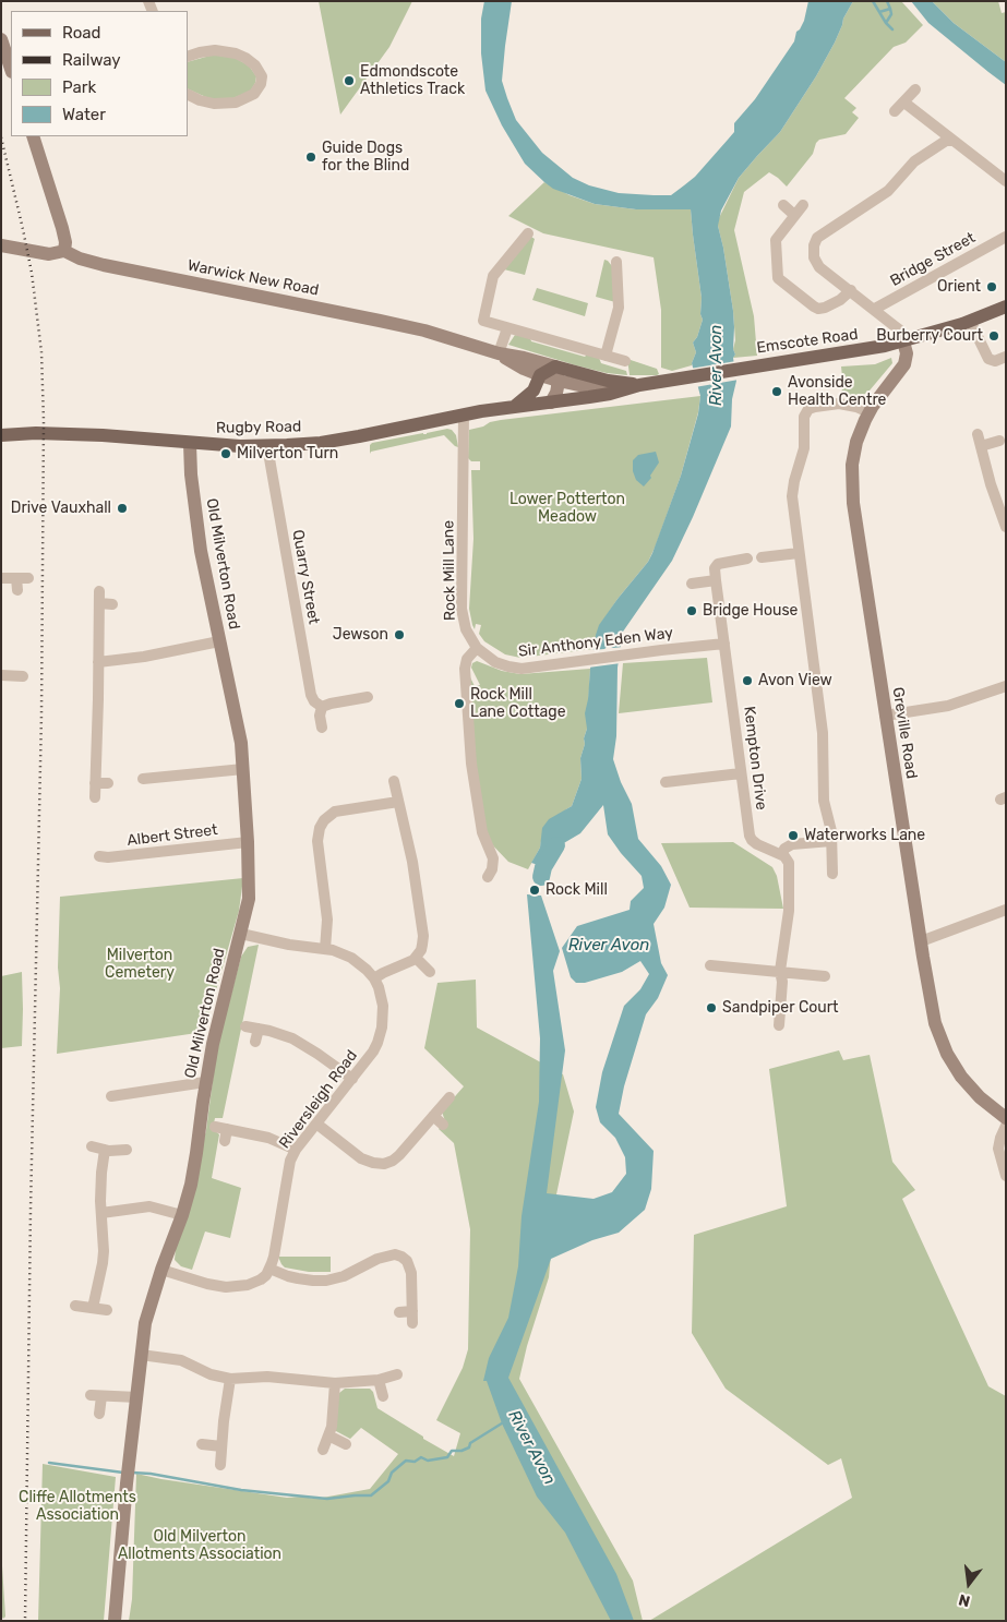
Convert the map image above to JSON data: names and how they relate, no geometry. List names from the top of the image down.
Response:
{
  "streets": {
    "main road": ["Warwick New Road", "Emscote Road", "Rugby Road"],
    "street": [
      "Bridge Street",
      "Old Milverton Road",
      "Rock Mill Lane",
      "Quarry Street",
      "Sir Anthony Eden Way",
      "Greville Road",
      "Kempton Drive",
      "Albert Street",
      "Riversleigh Road"
    ]
  },
  "crossings": [
    ["Warwick New Road", "Emscote Road"],
    ["Warwick New Road", "Rugby Road"],
    ["Emscote Road", "Greville Road"],
    ["Rugby Road", "Old Milverton Road"],
    ["Rugby Road", "Rock Mill Lane"],
    ["Rugby Road", "Quarry Street"],
    ["Old Milverton Road", "Albert Street"],
    ["Old Milverton Road", "Riversleigh Road"],
    ["Rock Mill Lane", "Sir Anthony Eden Way"],
    ["Sir Anthony Eden Way", "Kempton Drive"]
  ],
  "water": ["River Avon"],
  "parks": [
    "Lower Potterton Meadow",
    "Milverton Cemetery",
    "Cliffe Allotments Association",
    "Old Milverton Allotments Association"
  ],
  "places": [
    "Edmondscote Athletics Track",
    "Guide Dogs for the Blind",
    "Orient",
    "Burberry Court",
    "Avonside Health Centre",
    "Milverton Turn",
    "Drive Vauxhall",
    "Bridge House",
    "Jewson",
    "Avon View",
    "Rock Mill Lane Cottage",
    "Waterworks Lane",
    "Rock Mill",
    "Sandpiper Court"
  ],
  "legend": [
    "Road",
    "Railway",
    "Park",
    "Water"
  ],
  "north": "bottom"
}
